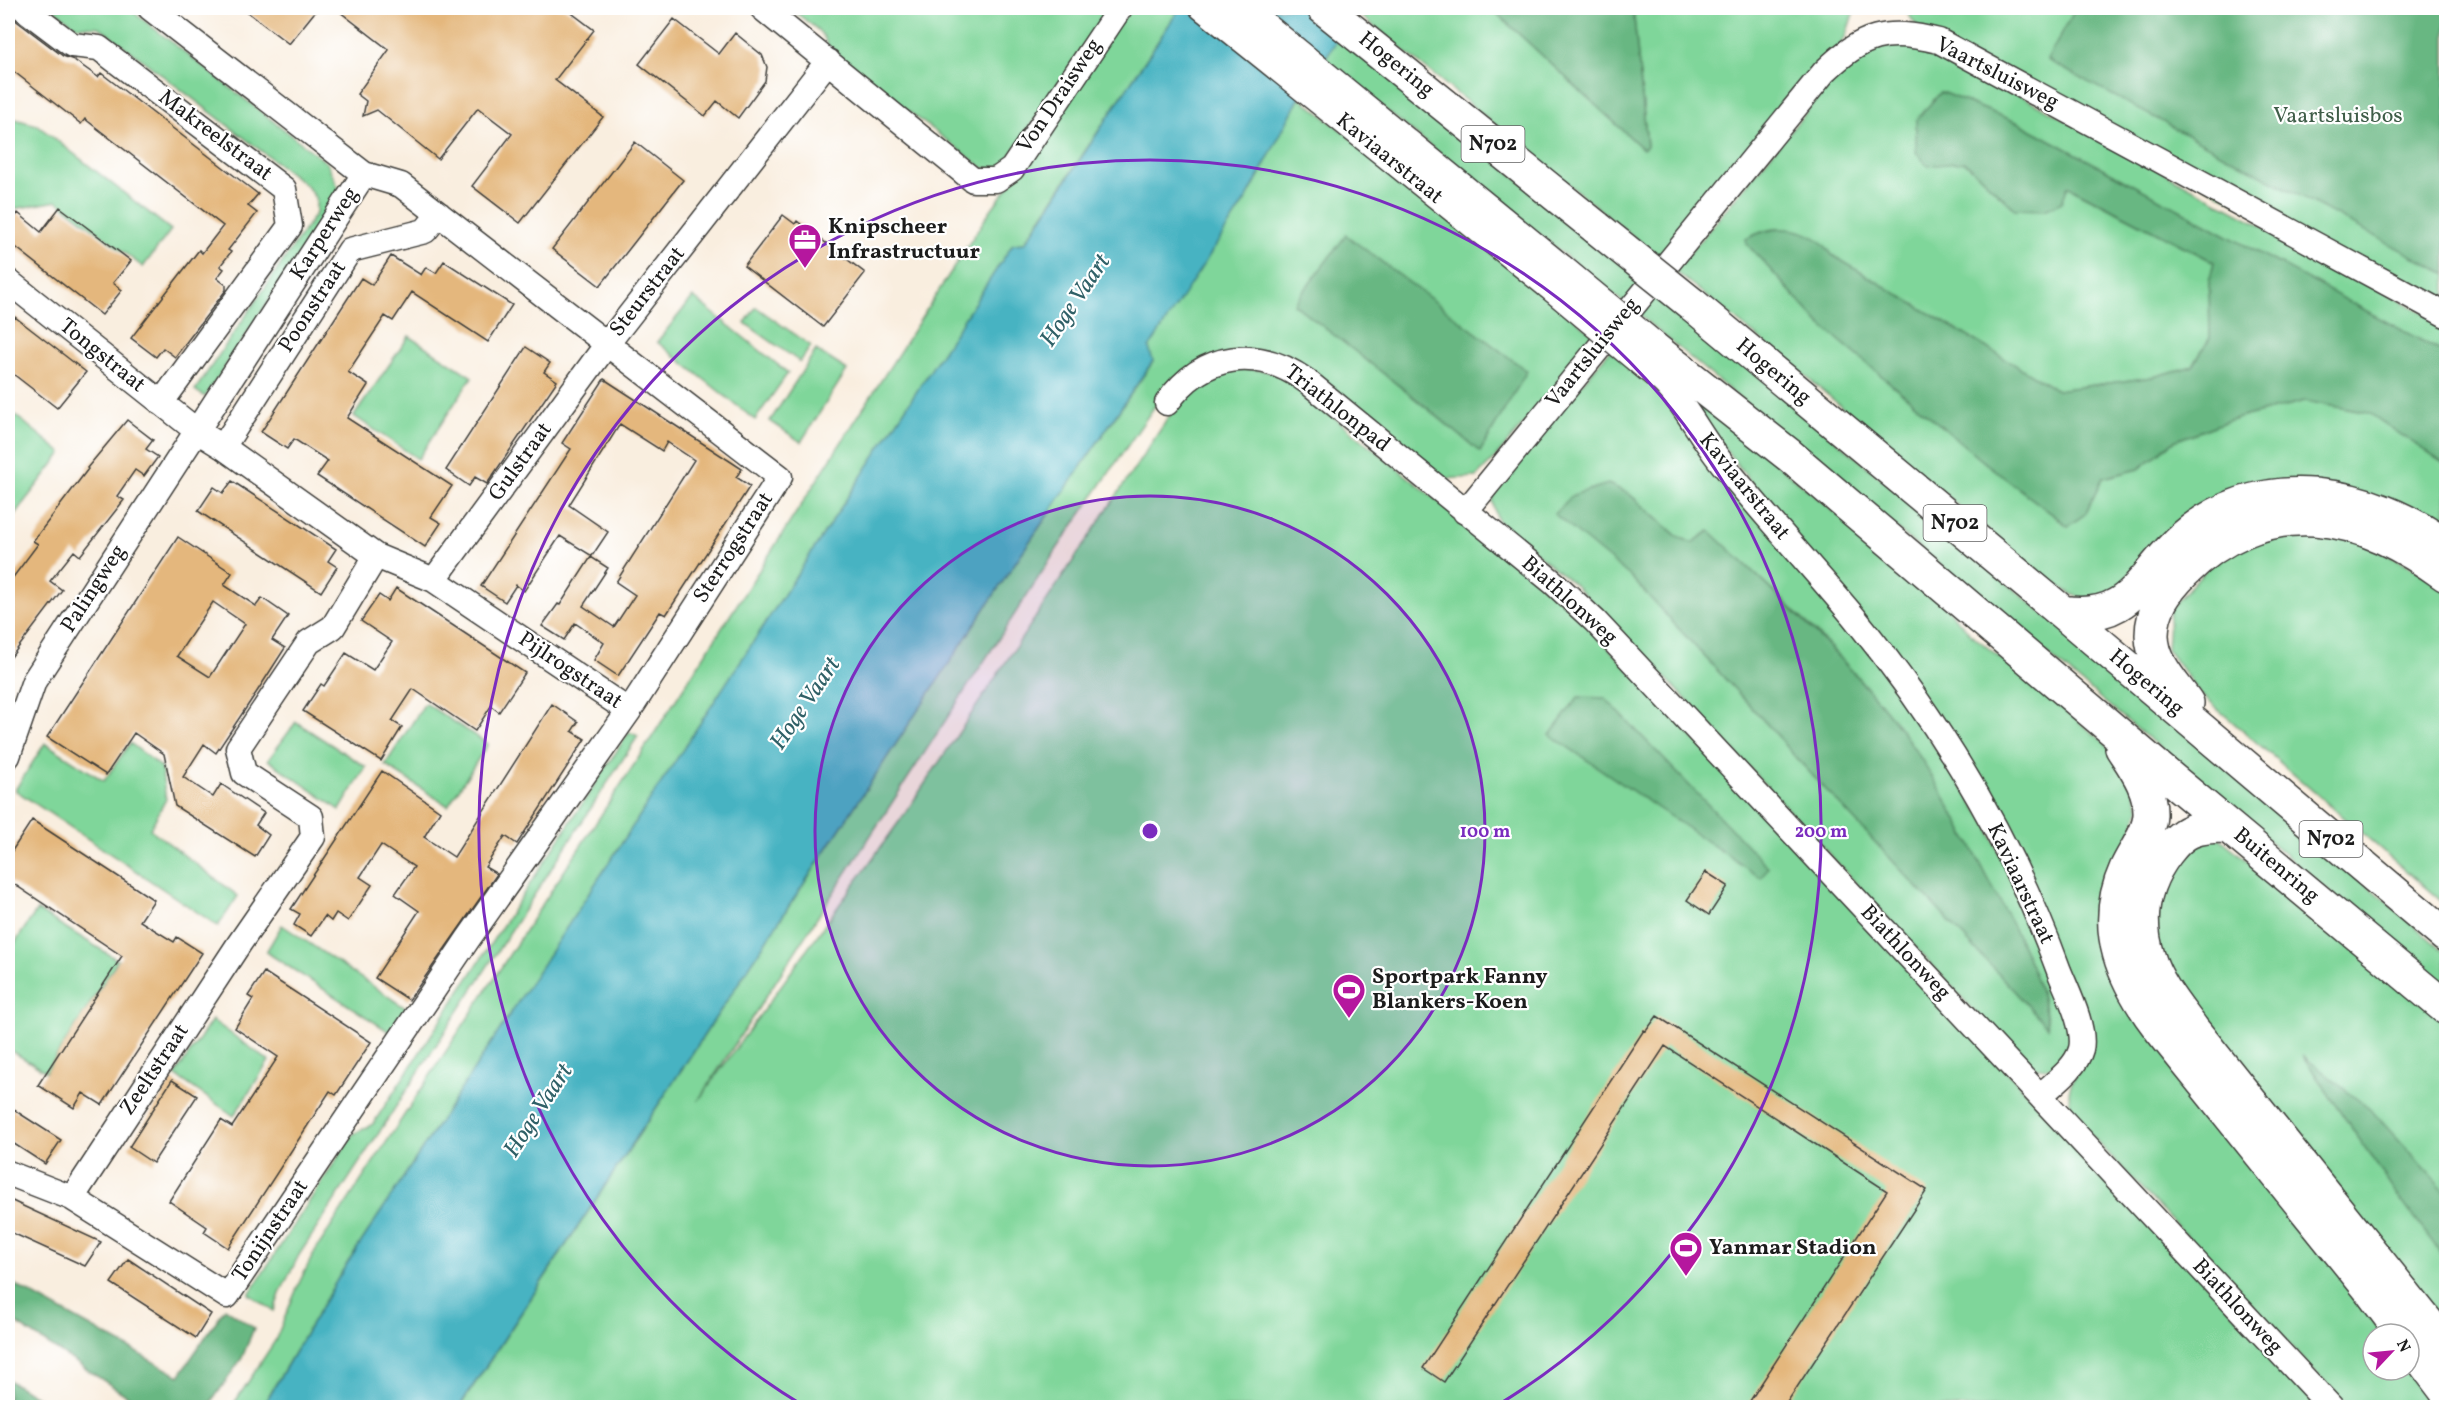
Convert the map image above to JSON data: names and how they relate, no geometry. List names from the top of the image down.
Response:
{
  "streets": {
    "highway": ["Hogering", "N702", "Buitenring"],
    "street": [
      "Vaartsluisweg",
      "Von Draisweg",
      "Makreelstraat",
      "Kaviaarstraat",
      "Karperweg",
      "Steurstraat",
      "Poonstraat",
      "Tongstraat",
      "Triathlonpad",
      "Gulstraat",
      "Sterrogstraat",
      "Palingweg",
      "Biathlonweg",
      "Pijlrogstraat",
      "Zeeltstraat",
      "Tonijnstraat"
    ]
  },
  "crossings": [
    ["Hogering", "N702"],
    ["Vaartsluisweg", "Triathlonpad"],
    ["Vaartsluisweg", "Biathlonweg"],
    ["Von Draisweg", "Steurstraat"],
    ["Makreelstraat", "Tongstraat"],
    ["N702", "Kaviaarstraat"],
    ["N702", "Buitenring"],
    ["Kaviaarstraat", "Biathlonweg"],
    ["Karperweg", "Steurstraat"],
    ["Karperweg", "Tongstraat"],
    ["Karperweg", "Palingweg"],
    ["Karperweg", "Pijlrogstraat"],
    ["Steurstraat", "Poonstraat"],
    ["Steurstraat", "Gulstraat"],
    ["Steurstraat", "Sterrogstraat"],
    ["Poonstraat", "Pijlrogstraat"],
    ["Tongstraat", "Palingweg"],
    ["Tongstraat", "Pijlrogstraat"],
    ["Triathlonpad", "Biathlonweg"],
    ["Gulstraat", "Sterrogstraat"],
    ["Gulstraat", "Pijlrogstraat"],
    ["Sterrogstraat", "Pijlrogstraat"],
    ["Palingweg", "Pijlrogstraat"],
    ["Pijlrogstraat", "Zeeltstraat"],
    ["Pijlrogstraat", "Tonijnstraat"],
    ["Zeeltstraat", "Tonijnstraat"]
  ],
  "water": ["Hoge Vaart"],
  "parks": ["Vaartsluisbos"],
  "places": {
    "office": ["Knipscheer Infrastructuur"],
    "sports": ["Sportpark Fanny Blankers-Koen", "Yanmar Stadion"]
  },
  "north": "top right",
  "rings": ["100 m", "200 m"]
}
